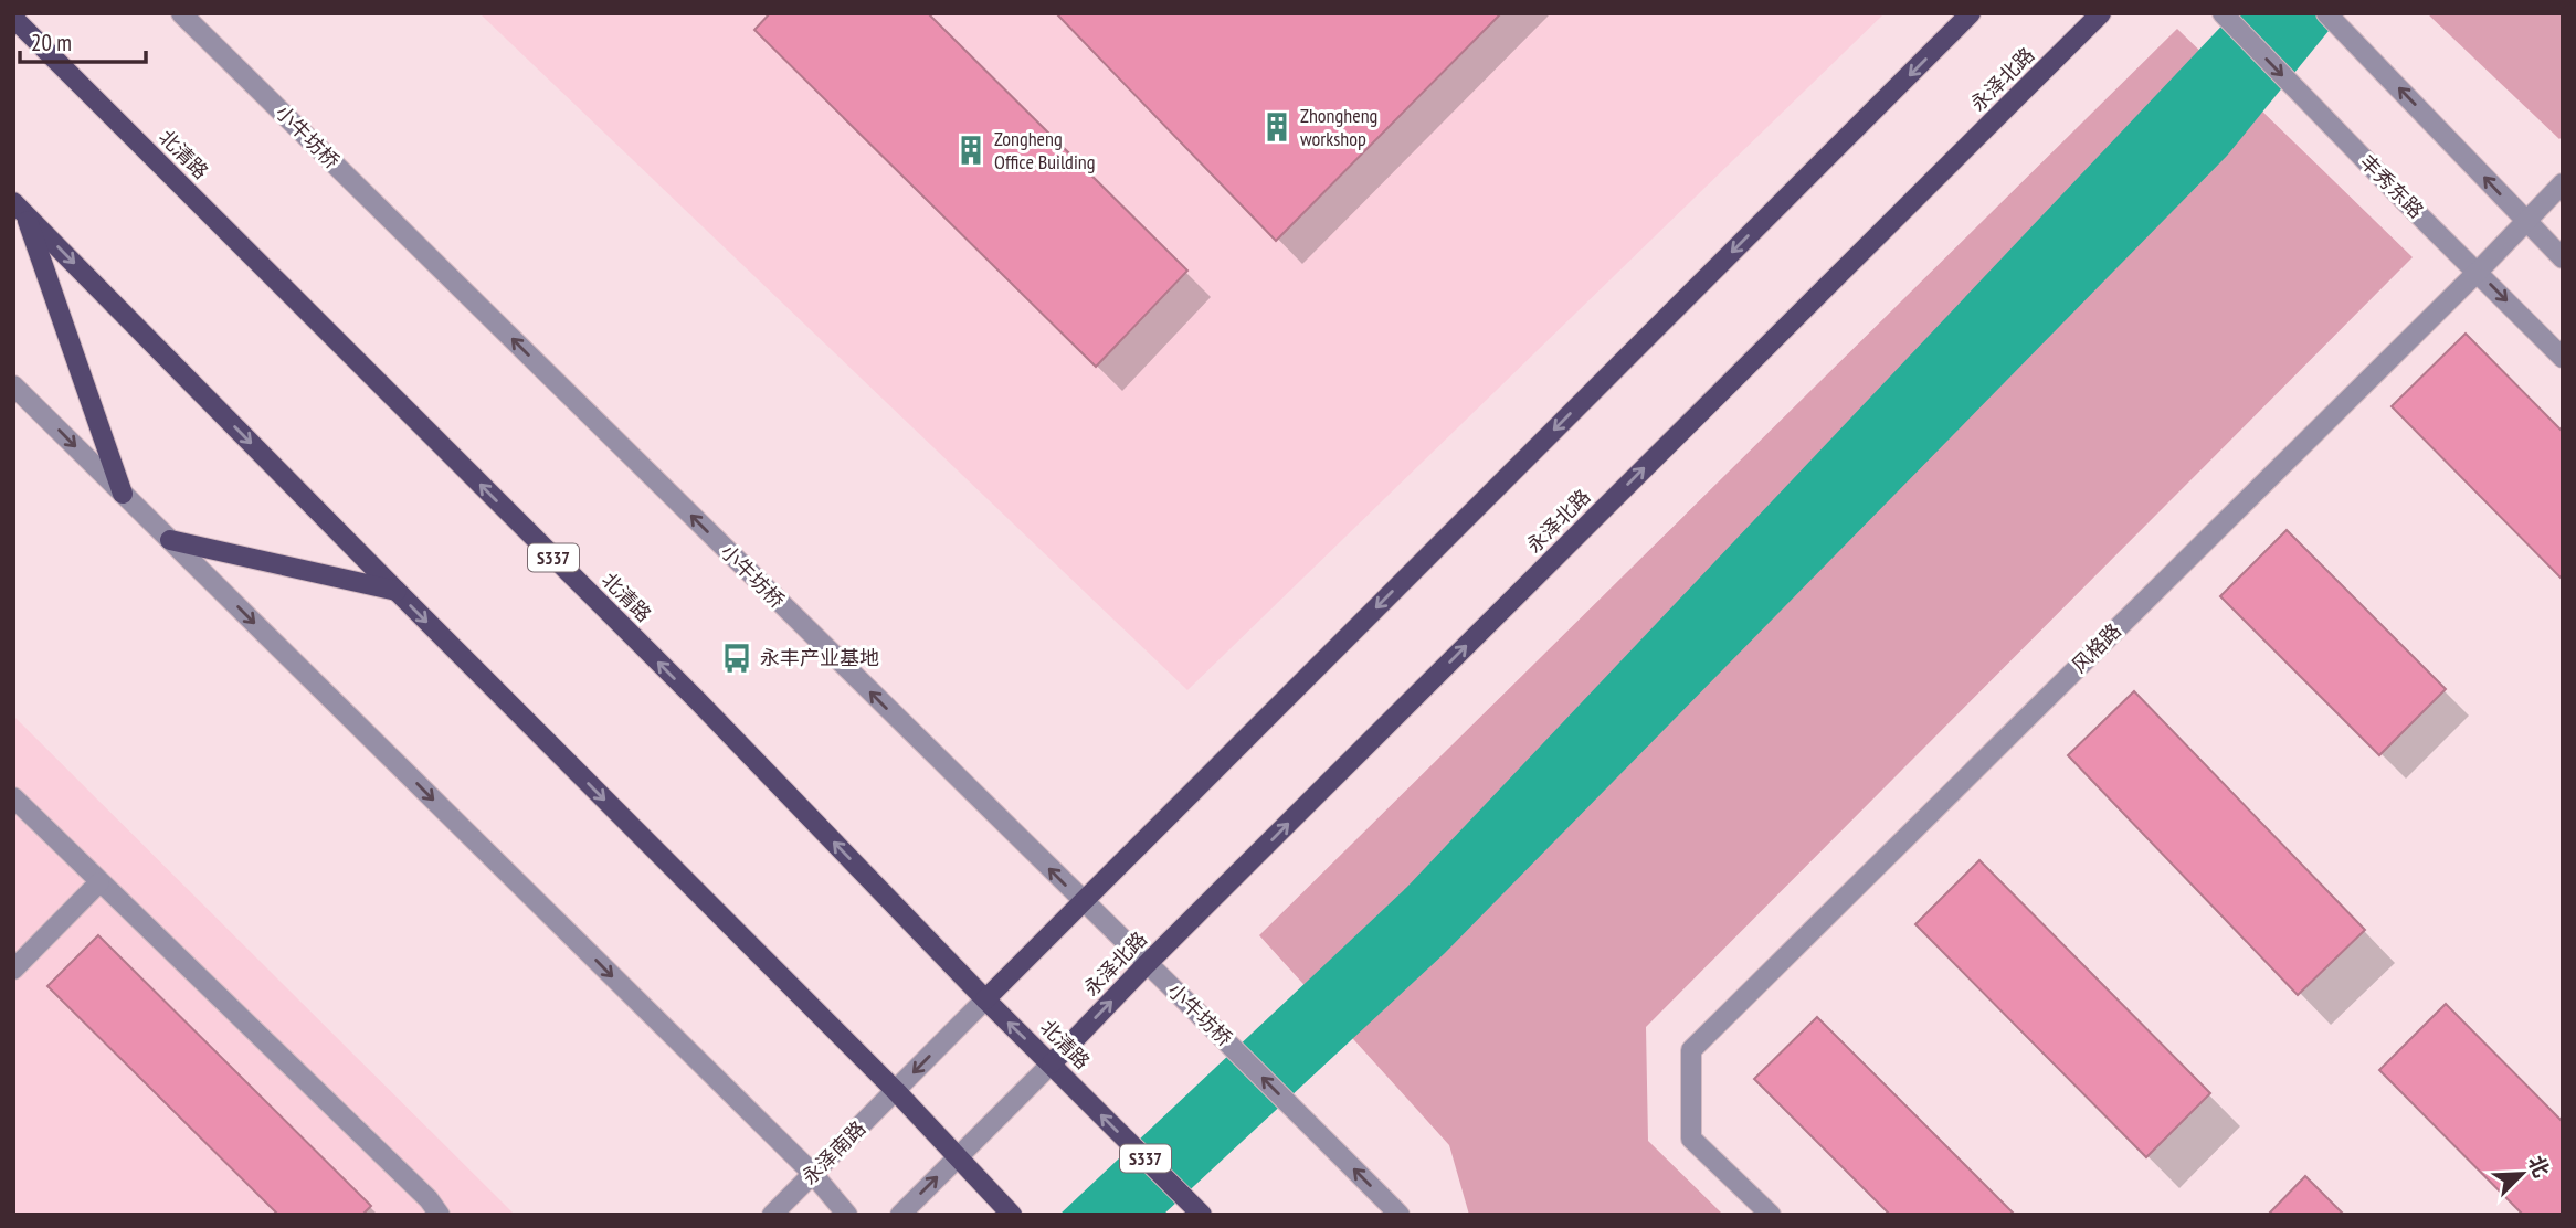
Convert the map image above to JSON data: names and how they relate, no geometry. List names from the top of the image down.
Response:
{
  "streets": {
    "main road": ["永泽北路", "北清路", "S337"],
    "street": [
      "小牛坊桥",
      "丰秀东路",
      "风格路",
      "永泽南路"
    ]
  },
  "crossings": [
    ["永泽北路", "小牛坊桥"],
    ["永泽北路", "北清路"],
    ["北清路", "永泽南路"],
    ["丰秀东路", "风格路"]
  ],
  "one_way": ["小牛坊桥"],
  "places": {
    "building": ["Zhongheng workshop", "Zongheng Office Building"],
    "bus stop": ["永丰产业基地"]
  },
  "scale_bar": "20 m",
  "north": "top right"
}
